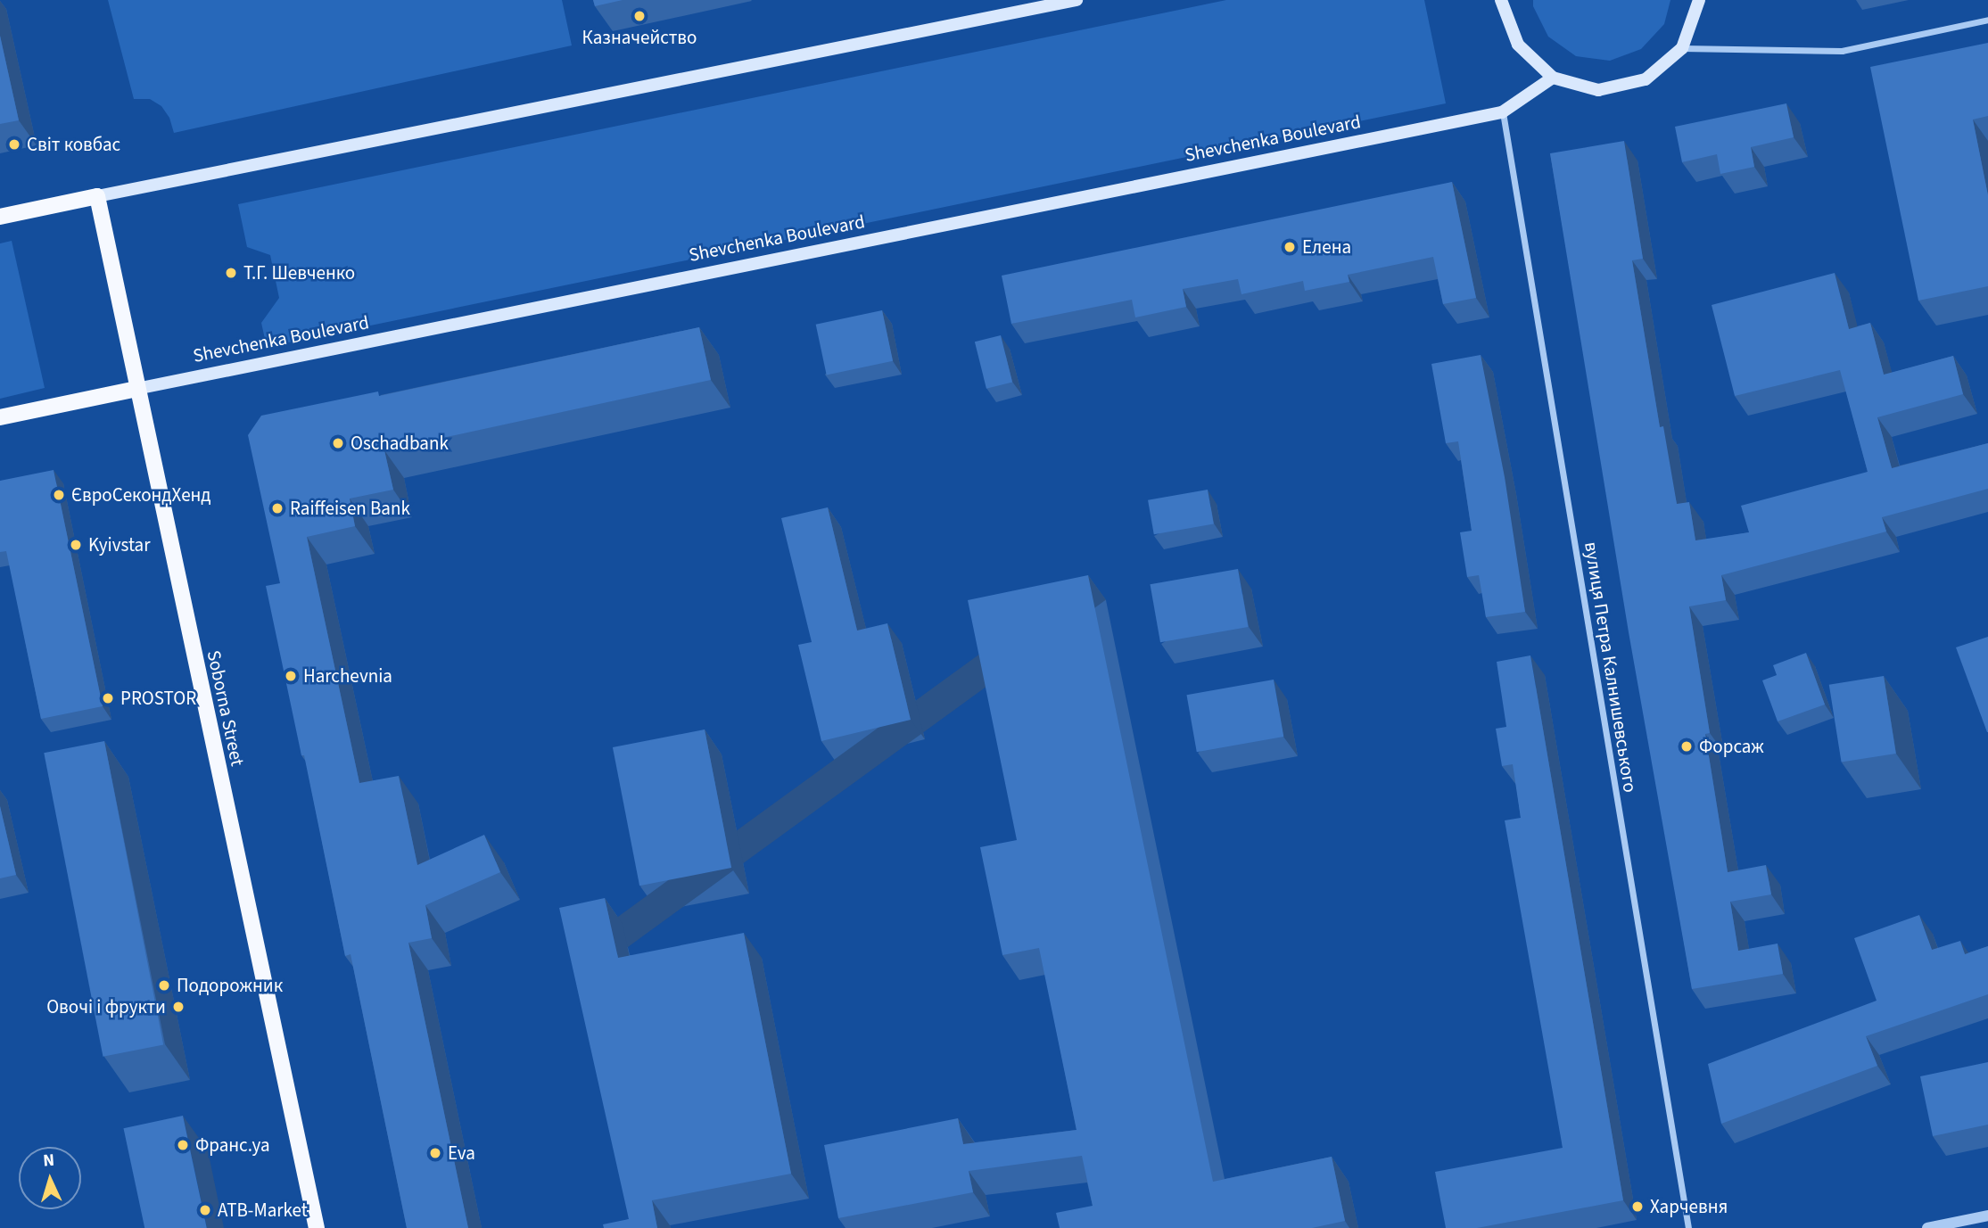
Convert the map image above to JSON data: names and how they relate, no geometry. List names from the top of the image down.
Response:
{
  "streets": {
    "main road": ["Shevchenka Boulevard", "Soborna Street"],
    "street": ["вулиця Петра Калнишевського"]
  },
  "crossings": [
    ["Shevchenka Boulevard", "вулиця Петра Калнишевського"],
    ["Shevchenka Boulevard", "Soborna Street"]
  ],
  "places": [
    "Казначейство",
    "Світ ковбас",
    "Елена",
    "Т.Г. Шевченко",
    "Oschadbank",
    "ЄвроСекондХенд",
    "Raiffeisen Bank",
    "Kyivstar",
    "Harchevnia",
    "PROSTOR",
    "Форсаж",
    "Подорожник",
    "Овочі і фрукти",
    "Франс.уа",
    "Eva",
    "Харчевня",
    "ATB-Market"
  ],
  "north": "top"
}
